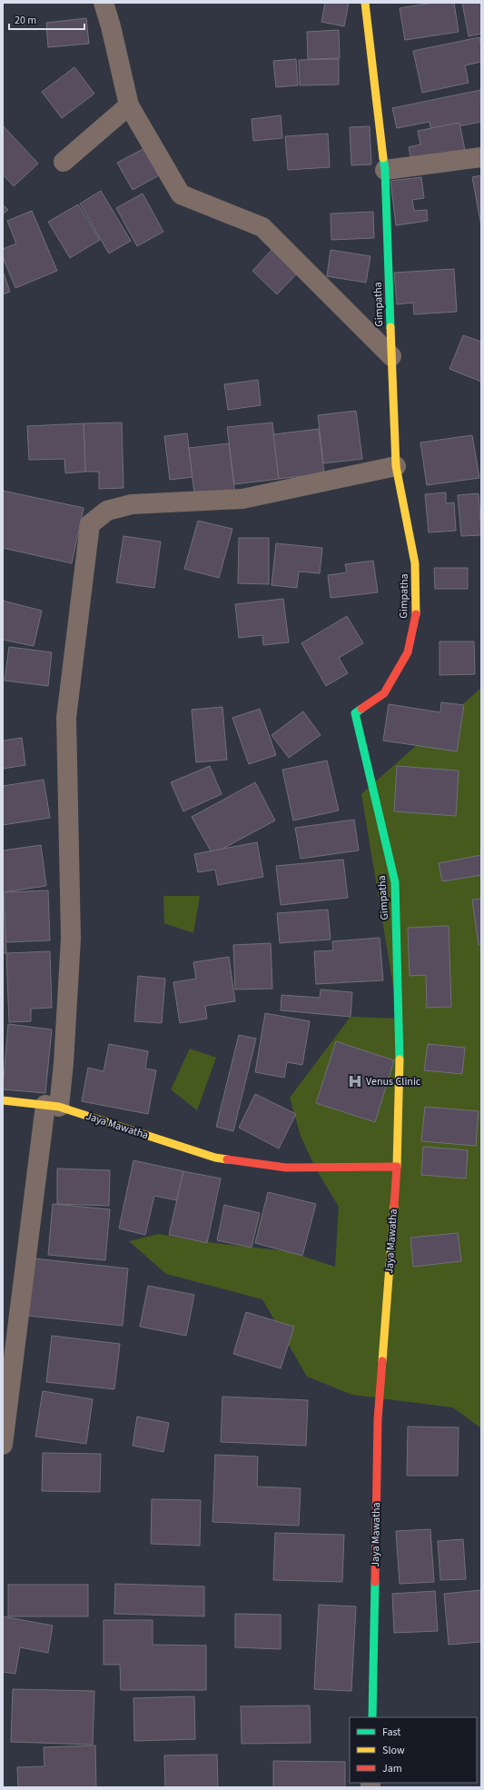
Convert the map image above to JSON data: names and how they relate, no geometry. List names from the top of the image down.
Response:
{
  "streets": {
    "street": ["Gimpatha", "Jaya Mawatha"]
  },
  "crossings": [
    ["Gimpatha", "Jaya Mawatha"]
  ],
  "places": {
    "hospital": ["Venus Clinic"]
  },
  "legend": ["Fast", "Slow", "Jam"],
  "scale_bar": "20 m"
}
